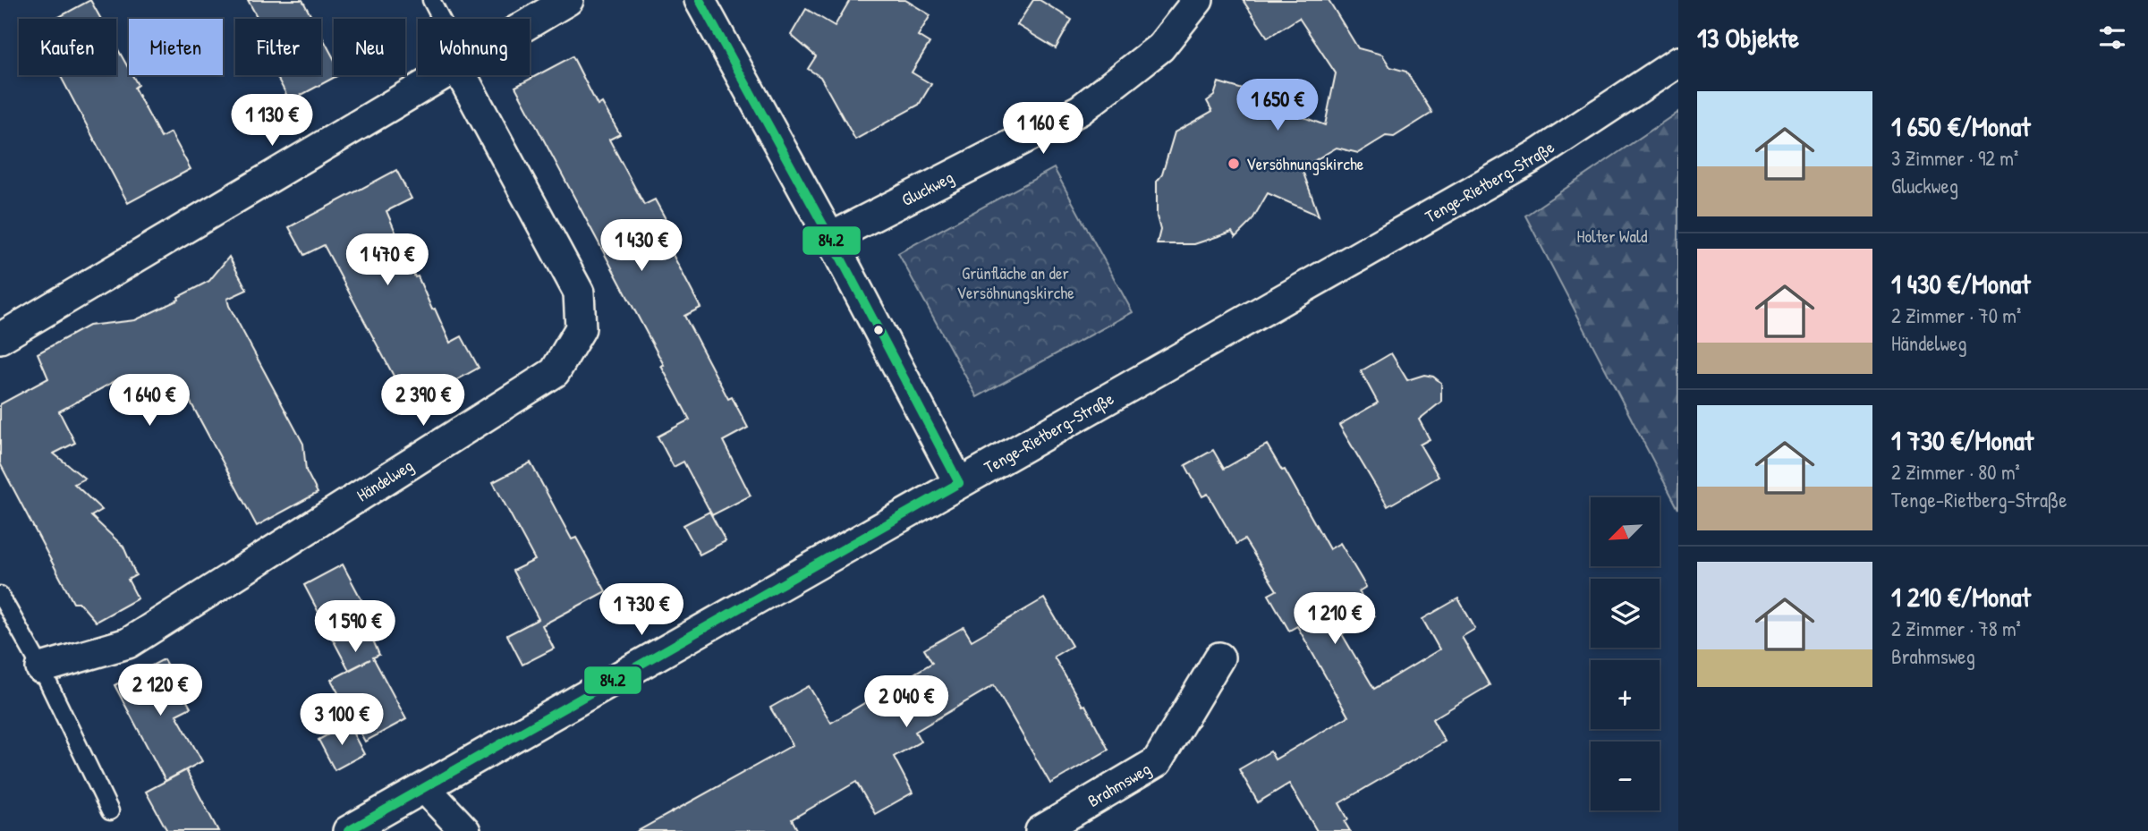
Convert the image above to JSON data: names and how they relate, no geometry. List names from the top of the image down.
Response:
{
  "streets": {
    "street": [
      "Tenge-Rietberg-Straße",
      "Gluckweg",
      "Händelweg",
      "Brahmsweg"
    ]
  },
  "parks": ["Holter Wald", "Grünfläche an der Versöhnungskirche"],
  "places": ["Versöhnungskirche"],
  "lines": ["transit line 84.2"],
  "north": "bottom left",
  "page": {
    "heading": "13 Objekte",
    "chip": [
      "Kaufen",
      "Mieten",
      "Filter",
      "Neu",
      "Wohnung"
    ],
    "list": [
      {
        "name": "1 650 €/Monat",
        "note": "3 Zimmer · 92 m² · Gluckweg"
      },
      {
        "name": "1 430 €/Monat",
        "note": "2 Zimmer · 70 m² · Händelweg"
      },
      {
        "name": "1 730 €/Monat",
        "note": "2 Zimmer · 80 m² · Tenge-Rietberg-Straße"
      },
      {
        "name": "1 210 €/Monat",
        "note": "2 Zimmer · 78 m² · Brahmsweg"
      }
    ],
    "price": [
      "1 650 €",
      "1 130 €",
      "1 160 €",
      "1 430 €",
      "1 470 €",
      "1 640 €",
      "2 390 €",
      "1 730 €",
      "1 210 €",
      "1 590 €",
      "2 120 €",
      "2 040 €",
      "3 100 €"
    ],
    "map_buttons": ["+", "−"]
  }
}
